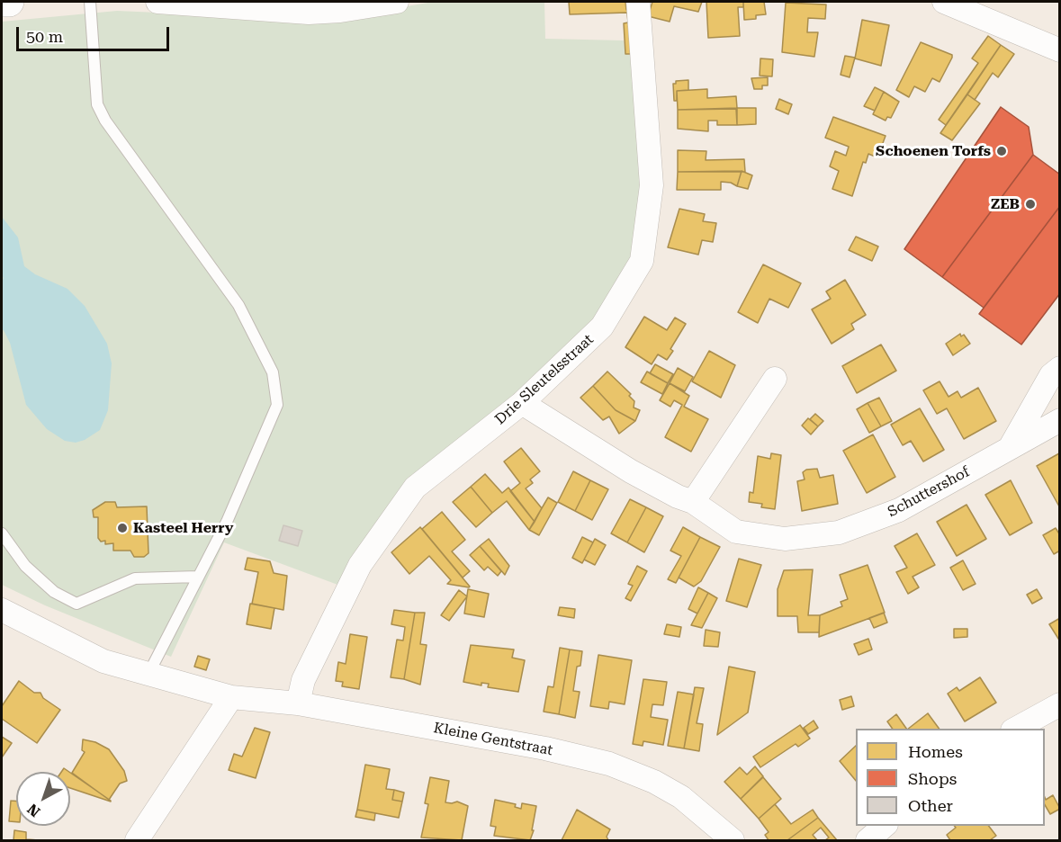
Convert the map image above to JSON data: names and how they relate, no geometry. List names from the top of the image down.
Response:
{
  "streets": {
    "street": ["Drie Sleutelsstraat", "Schuttershof", "Kleine Gentstraat"]
  },
  "crossings": [
    ["Drie Sleutelsstraat", "Schuttershof"],
    ["Drie Sleutelsstraat", "Kleine Gentstraat"]
  ],
  "places": ["Schoenen Torfs", "ZEB", "Kasteel Herry"],
  "legend": ["Homes", "Shops", "Other"],
  "scale_bar": "50 m",
  "north": "bottom left"
}
